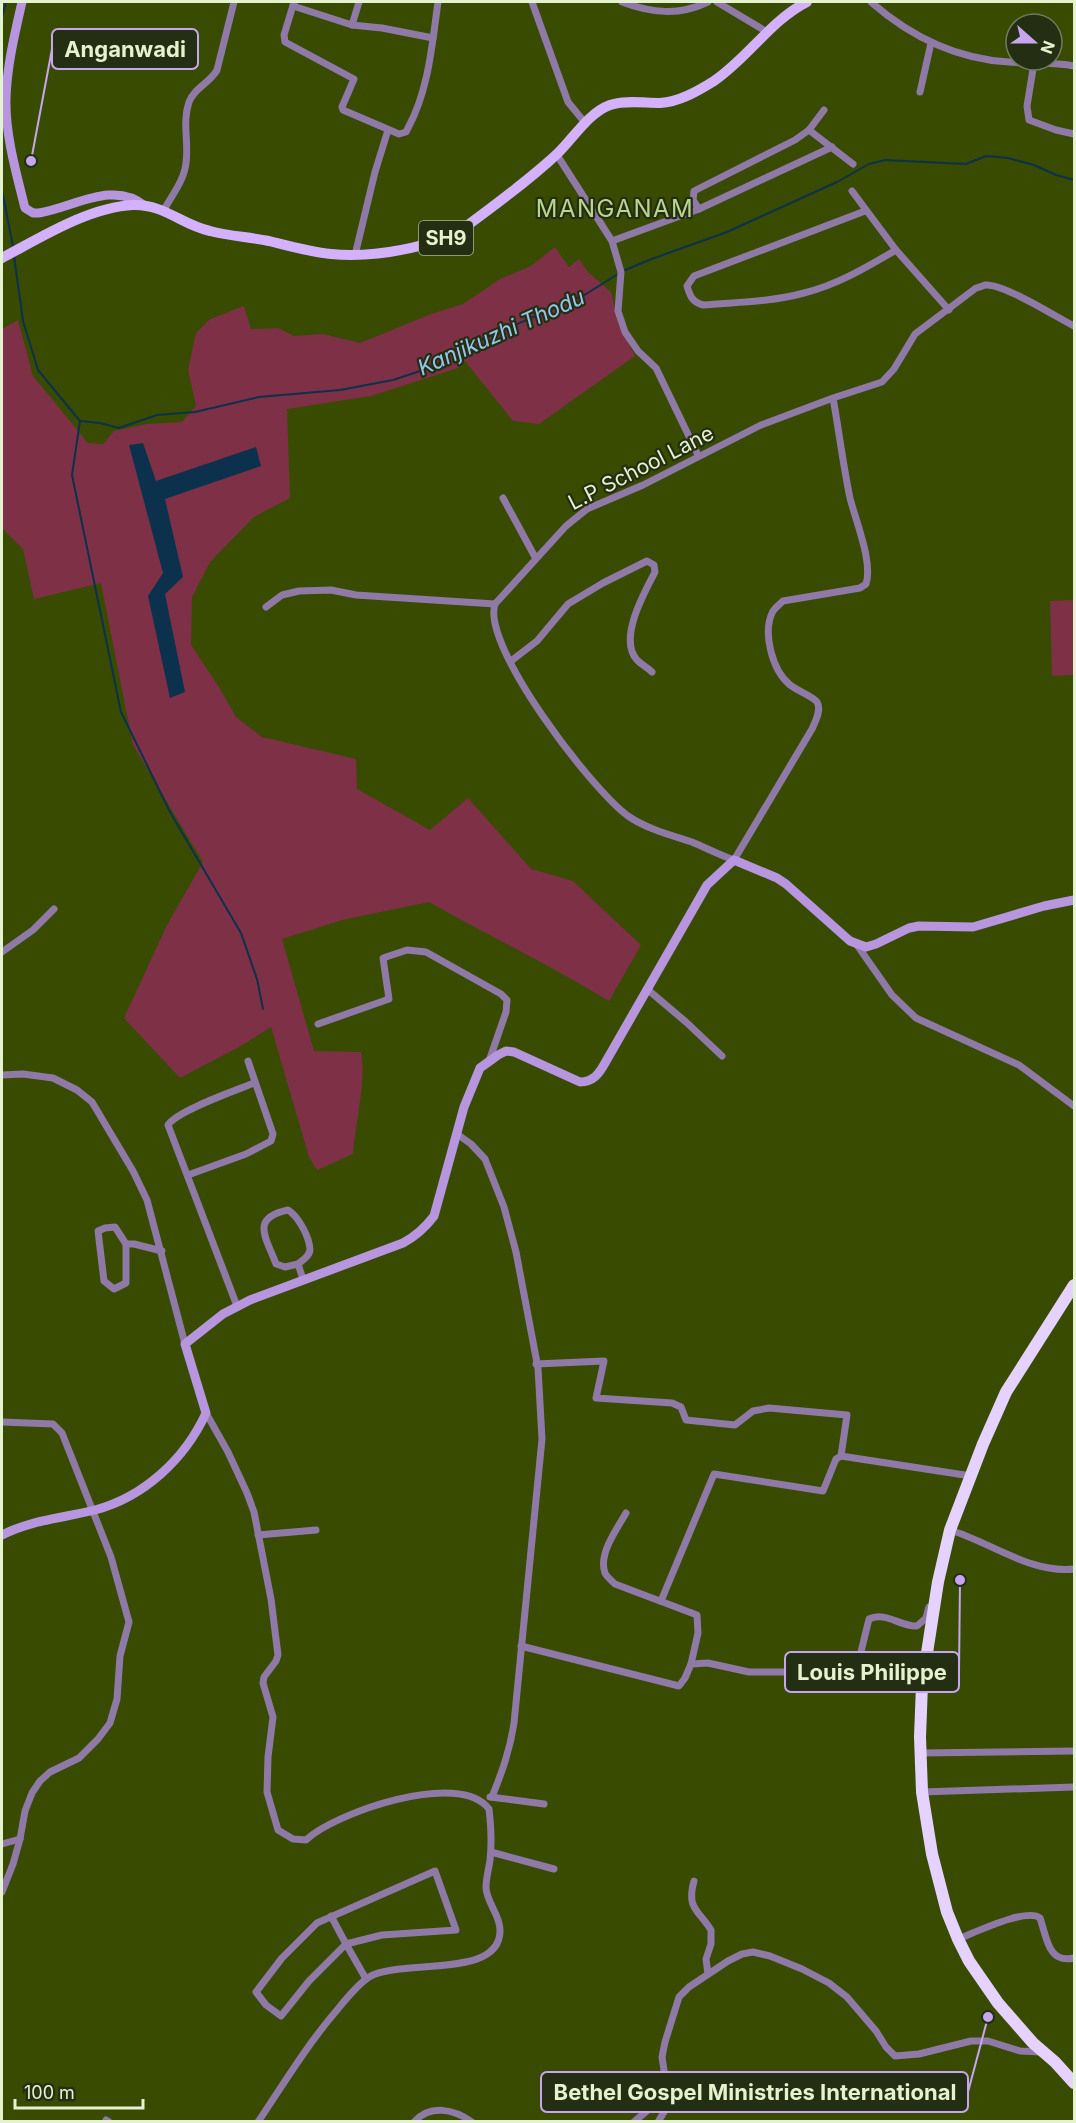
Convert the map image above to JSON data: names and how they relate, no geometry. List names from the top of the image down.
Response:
{
  "streets": {
    "main road": ["SH9"],
    "street": ["L.P School Lane"]
  },
  "districts": ["MANGANAM"],
  "water": ["Kanjikuzhi Thodu"],
  "places": ["Anganwadi", "Louis Philippe", "Bethel Gospel Ministries International"],
  "scale_bar": "100 m",
  "north": "right"
}
